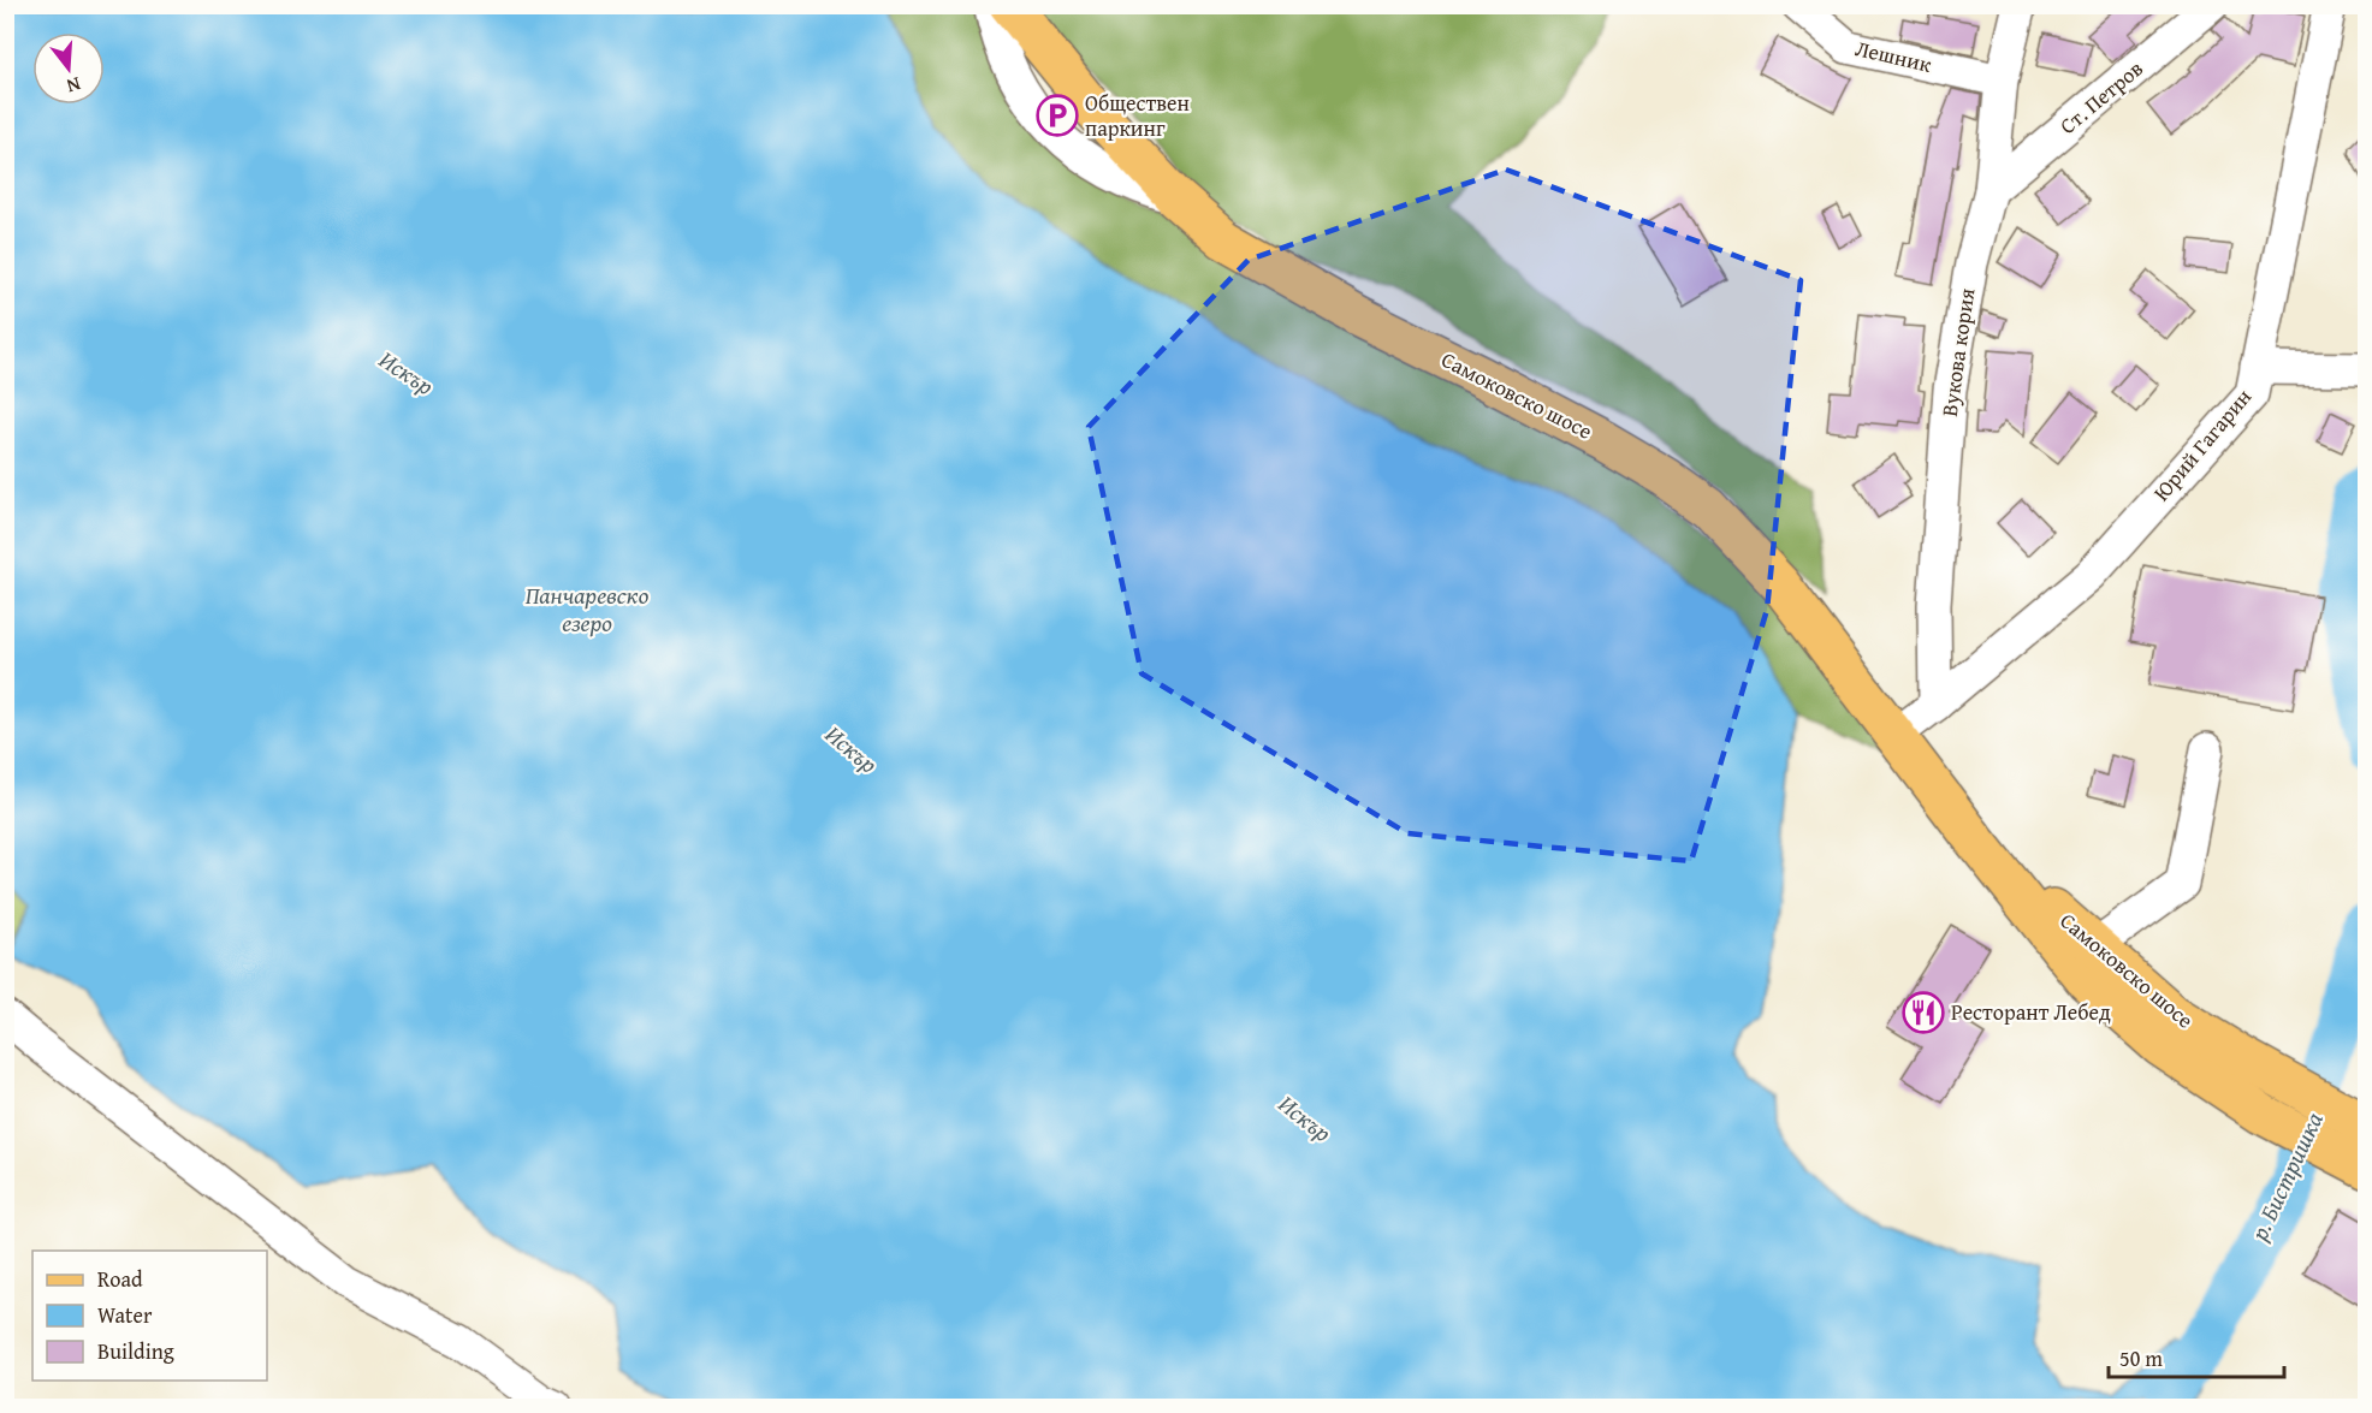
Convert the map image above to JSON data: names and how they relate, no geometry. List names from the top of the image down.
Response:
{
  "streets": {
    "main road": ["Самоковско шосе"],
    "street": [
      "Лешник",
      "Ст. Петров",
      "Вукова кория",
      "Юрий Гагарин"
    ]
  },
  "crossings": [
    ["Лешник", "Вукова кория"],
    ["Ст. Петров", "Вукова кория"],
    ["Вукова кория", "Юрий Гагарин"],
    ["Самоковско шосе", "Юрий Гагарин"]
  ],
  "water": ["Искър", "Панчаревско езеро", "р. Бистришка"],
  "places": {
    "parking": ["Обществен паркинг"],
    "restaurant": ["Ресторант Лебед"]
  },
  "legend": ["Road", "Water", "Building"],
  "scale_bar": "50 m",
  "north": "bottom"
}
